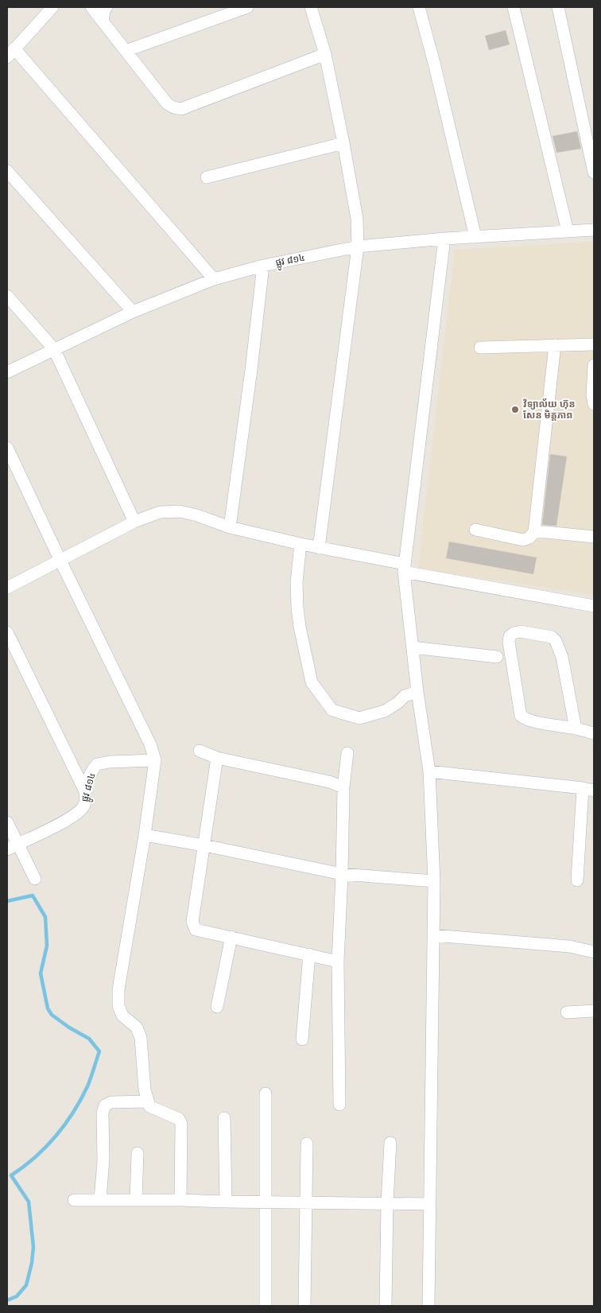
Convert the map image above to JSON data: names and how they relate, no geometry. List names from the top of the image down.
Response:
{
  "streets": {
    "street": ["ផ្លូវ ៨១៤"]
  },
  "places": ["វិទ្យាល័យ ហ៊ុន សែន មិត្តភាព"]
}
